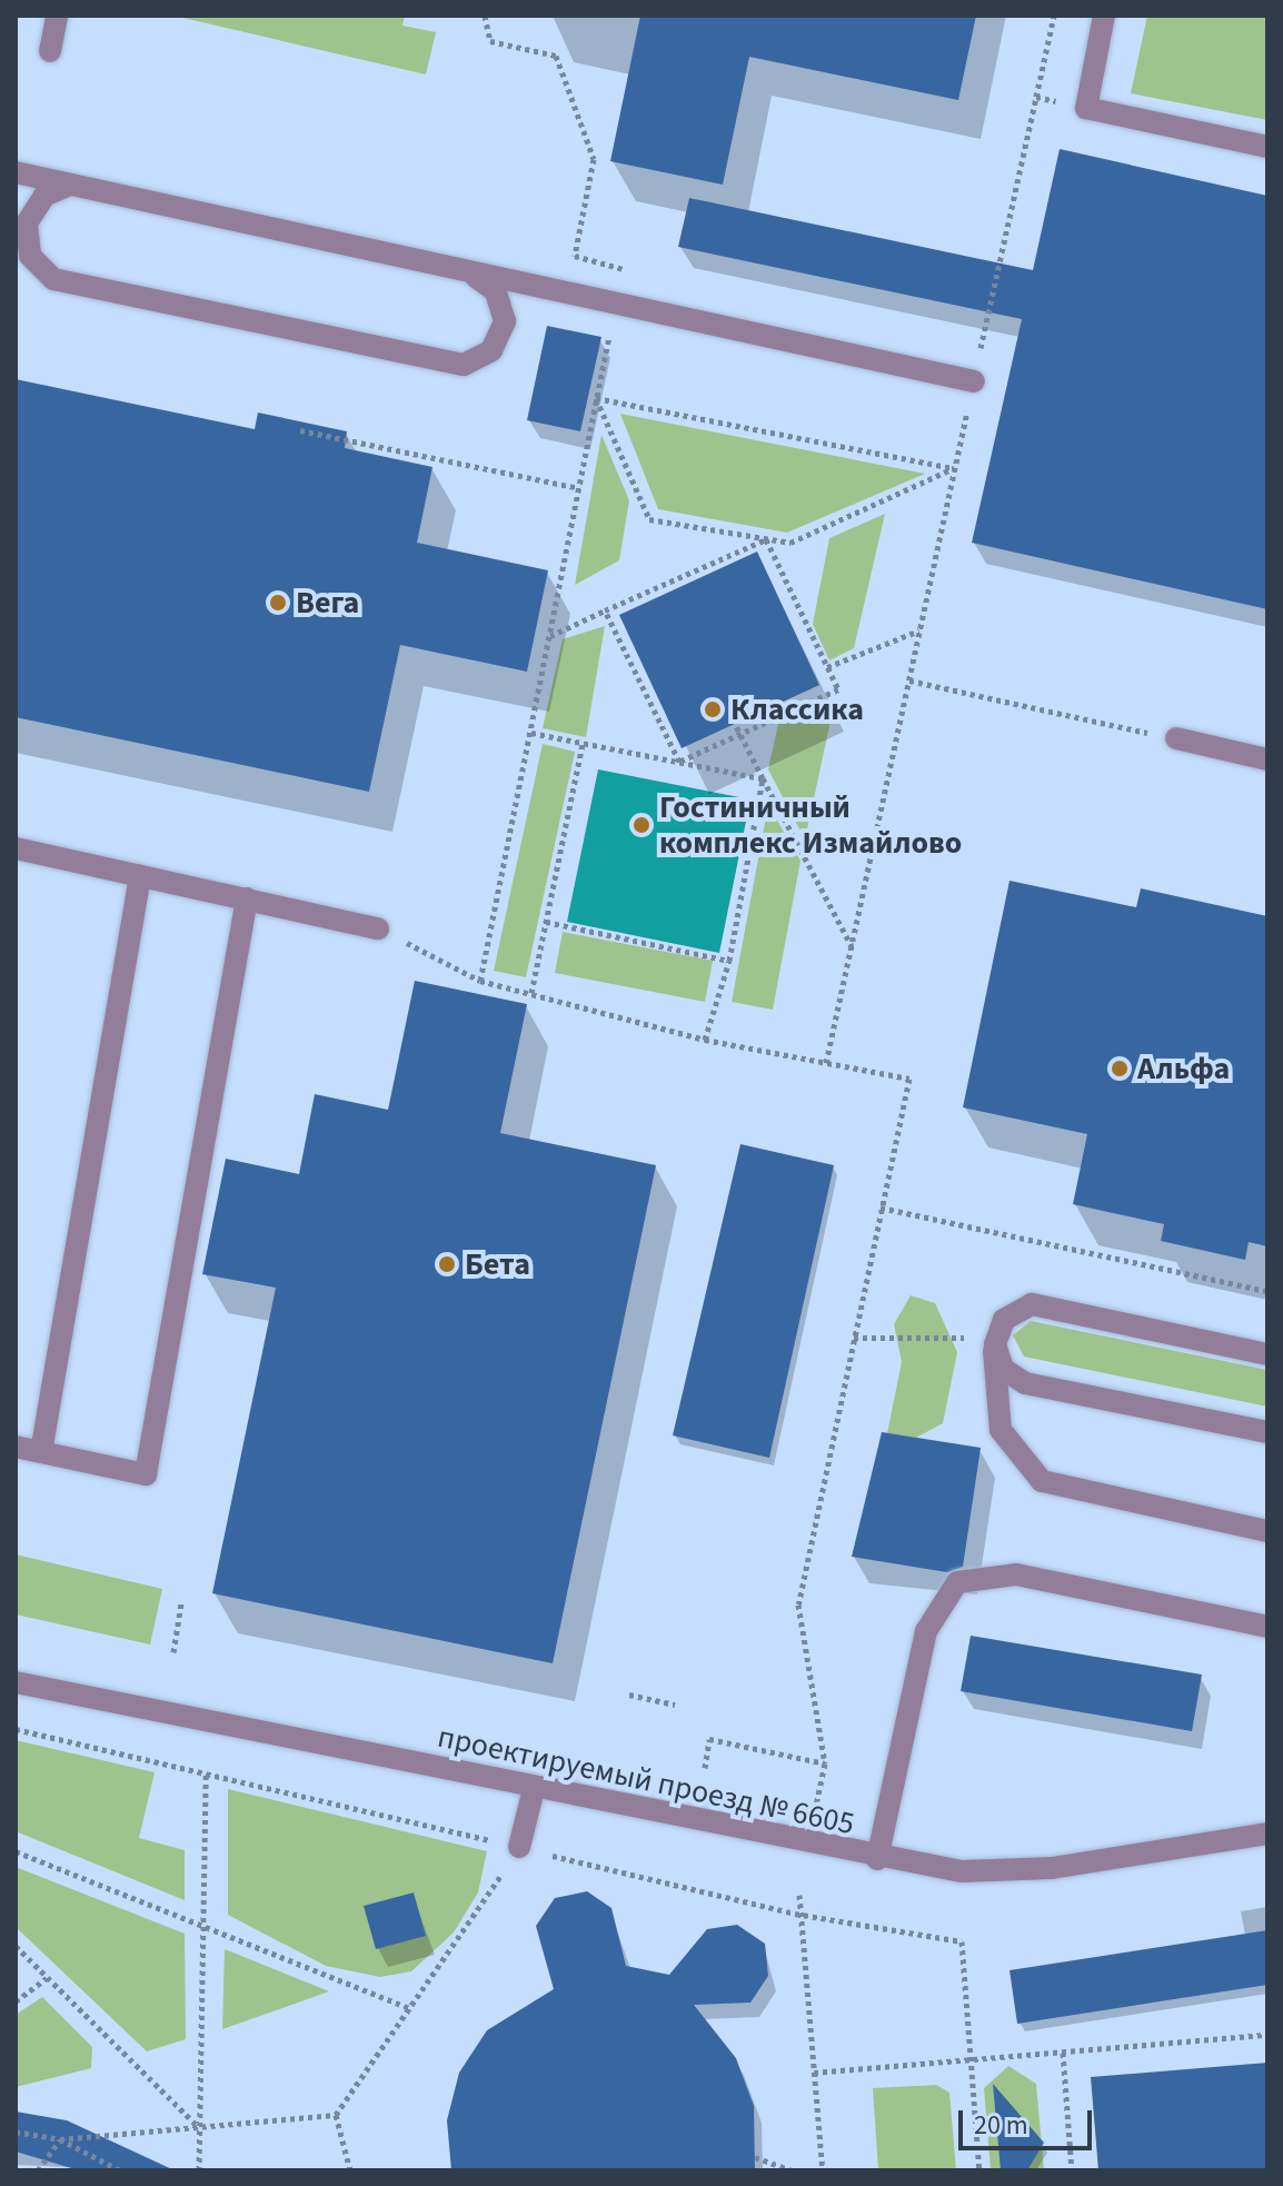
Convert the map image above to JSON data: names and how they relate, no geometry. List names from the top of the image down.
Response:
{
  "streets": {
    "street": ["проектируемый проезд № 6605"]
  },
  "places": [
    "Вега",
    "Классика",
    "Гостиничный комплекс Измайлово",
    "Альфа",
    "Бета"
  ],
  "scale_bar": "20 m"
}
